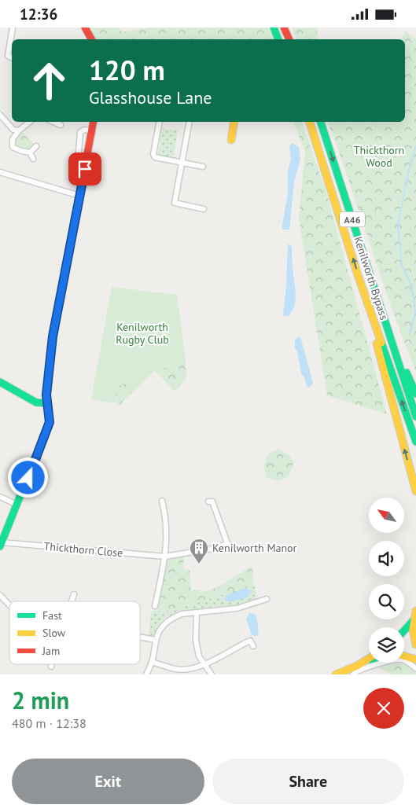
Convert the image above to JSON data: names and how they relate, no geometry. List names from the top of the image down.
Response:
{
  "streets": {
    "main road": ["A46", "Kenilworth Bypass"],
    "street": ["Thickthorn Close"]
  },
  "parks": ["Thickthorn Wood", "Kenilworth Rugby Club"],
  "places": {
    "building": ["Kenilworth Manor"]
  },
  "legend": ["Fast", "Slow", "Jam"],
  "north": "top left",
  "page": {
    "status": "12:36",
    "turn": ["120 m", "Glasshouse Lane"],
    "heading": ["2 min", "480 m · 12:38"],
    "buttons": ["Exit", "Share"]
  }
}
